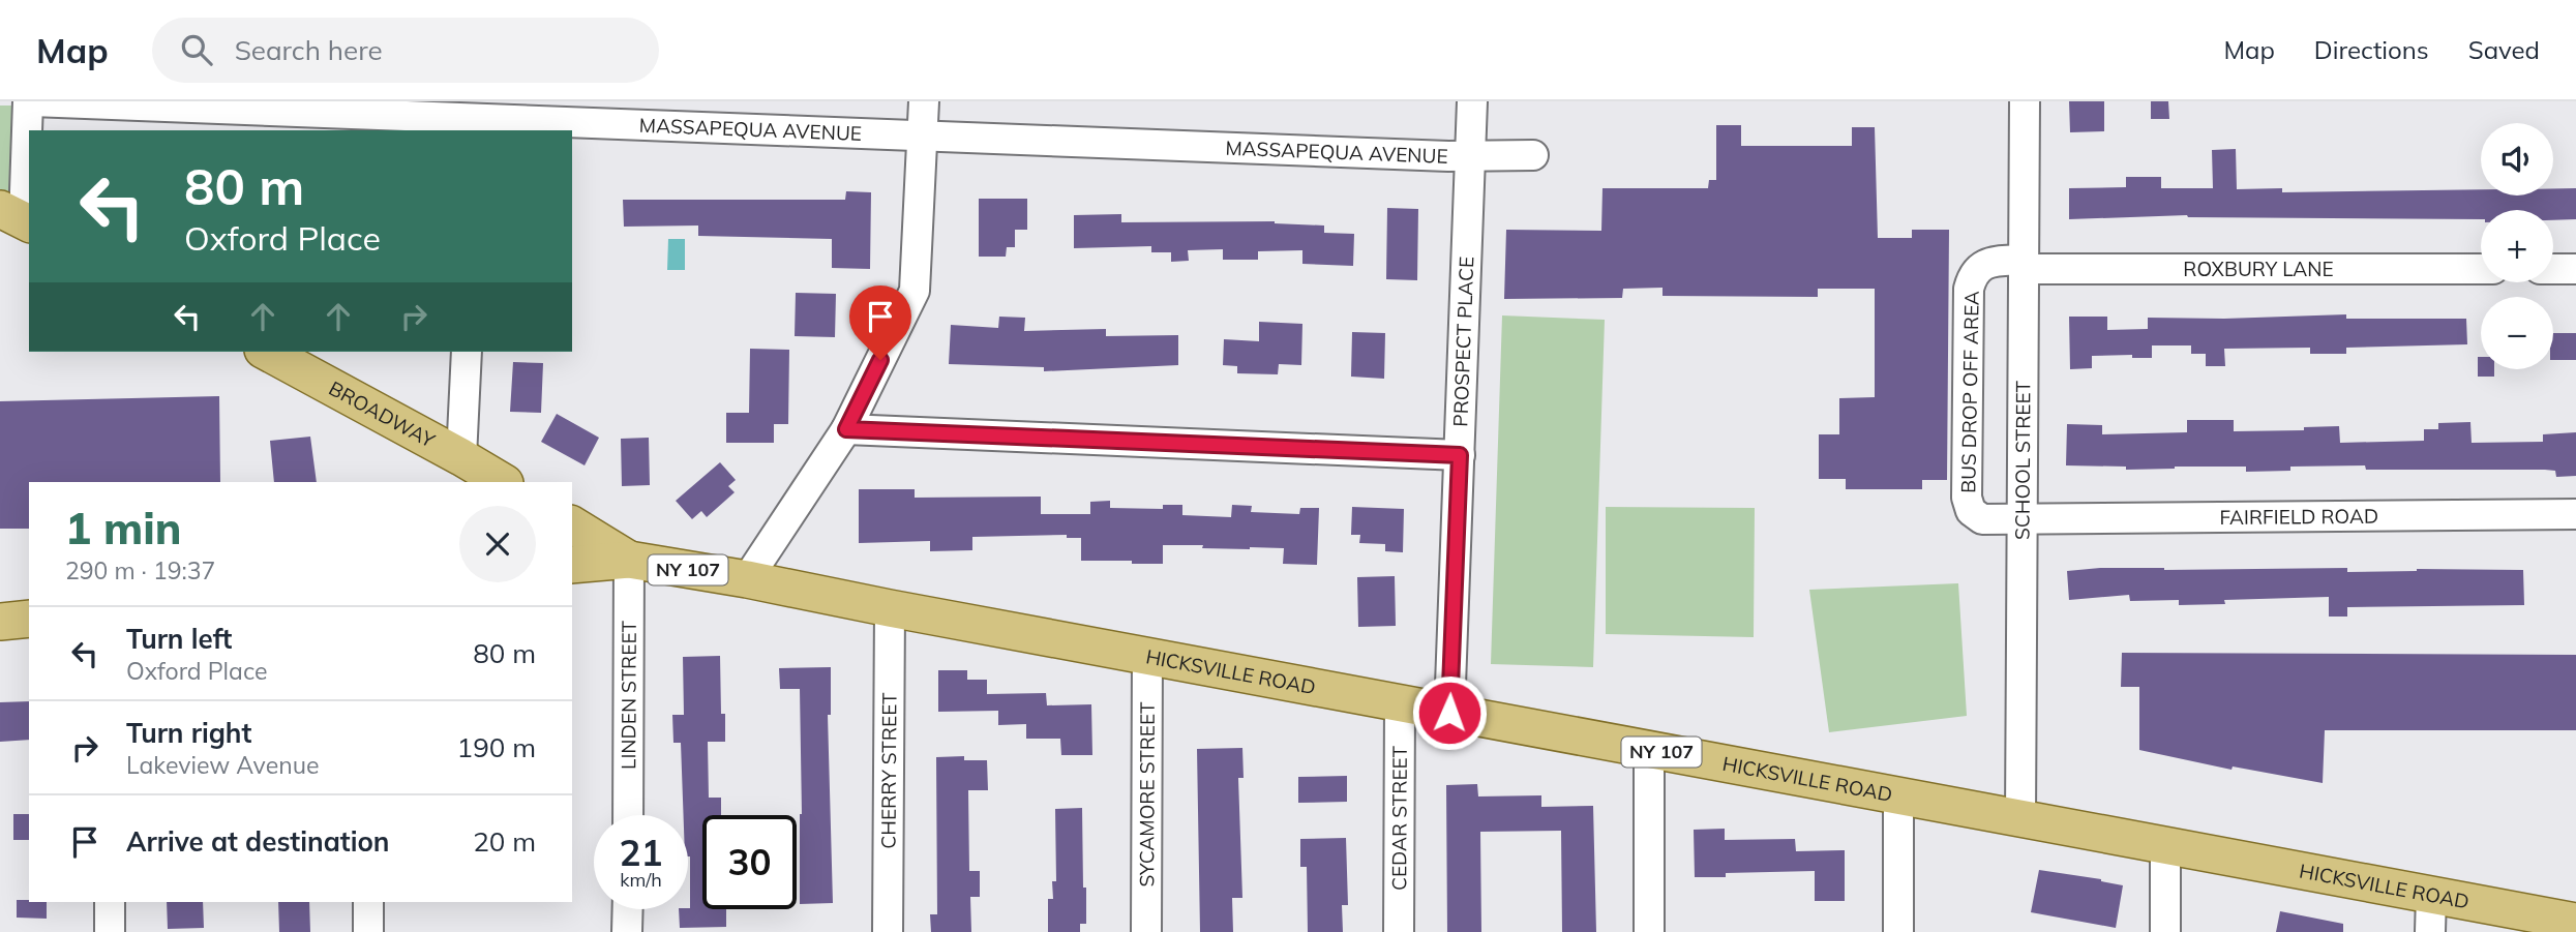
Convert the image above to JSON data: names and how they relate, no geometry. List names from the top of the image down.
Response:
{
  "streets": {
    "main road": ["BROADWAY", "NY 107", "HICKSVILLE ROAD"],
    "street": [
      "MASSAPEQUA AVENUE",
      "ROXBURY LANE",
      "PROSPECT PLACE",
      "BUS DROP OFF AREA",
      "SCHOOL STREET",
      "FAIRFIELD ROAD",
      "LINDEN STREET",
      "CHERRY STREET",
      "SYCAMORE STREET",
      "CEDAR STREET"
    ]
  },
  "crossings": [
    ["MASSAPEQUA AVENUE", "PROSPECT PLACE"],
    ["ROXBURY LANE", "BUS DROP OFF AREA"],
    ["ROXBURY LANE", "SCHOOL STREET"],
    ["PROSPECT PLACE", "HICKSVILLE ROAD"],
    ["BUS DROP OFF AREA", "SCHOOL STREET"],
    ["BUS DROP OFF AREA", "FAIRFIELD ROAD"],
    ["SCHOOL STREET", "FAIRFIELD ROAD"],
    ["SCHOOL STREET", "HICKSVILLE ROAD"],
    ["HICKSVILLE ROAD", "LINDEN STREET"],
    ["HICKSVILLE ROAD", "CHERRY STREET"],
    ["HICKSVILLE ROAD", "SYCAMORE STREET"],
    ["HICKSVILLE ROAD", "CEDAR STREET"]
  ],
  "page": {
    "header": "Map",
    "search": "Search here",
    "nav": ["Map", "Directions", "Saved"],
    "map_buttons": ["+", "−"],
    "turn": ["80 m", "Oxford Place"],
    "heading": ["1 min", "290 m · 19:37"],
    "list": [
      {
        "name": "Turn left",
        "note": "Oxford Place",
        "value": "80 m"
      },
      {
        "name": "Turn right",
        "note": "Lakeview Avenue",
        "value": "190 m"
      },
      {
        "name": "Arrive at destination",
        "value": "20 m"
      }
    ],
    "speed": "21 km/h",
    "limit": "30"
  }
}
